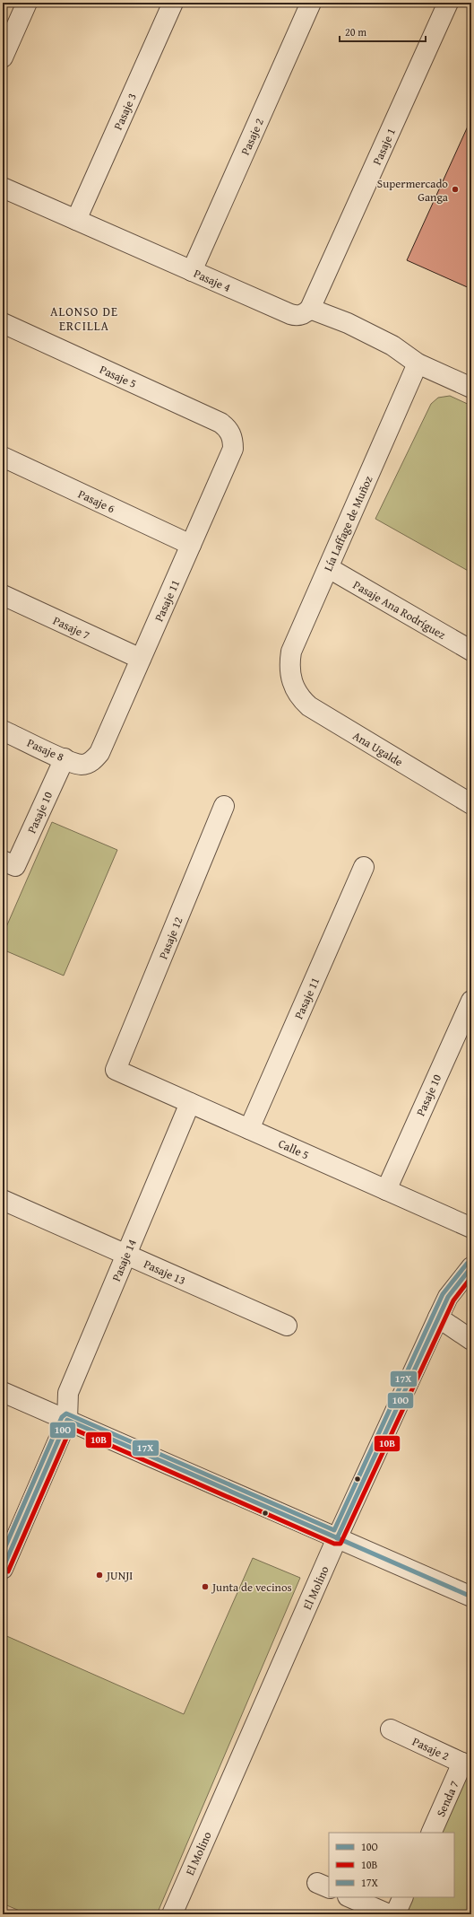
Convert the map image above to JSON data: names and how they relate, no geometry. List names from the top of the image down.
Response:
{
  "streets": {
    "street": [
      "Pasaje 3",
      "Pasaje 2",
      "Pasaje 1",
      "Pasaje 4",
      "Pasaje 5",
      "Pasaje 6",
      "Lía Laffage de Muñoz",
      "Pasaje 11",
      "Pasaje Ana Rodríguez",
      "Pasaje 7",
      "Ana Ugalde",
      "Pasaje 8",
      "Pasaje 10",
      "Pasaje 12",
      "Calle 5",
      "Pasaje 14",
      "Pasaje 13",
      "El Molino",
      "Senda 7"
    ]
  },
  "crossings": [
    ["Pasaje 3", "Pasaje 4"],
    ["Pasaje 2", "Pasaje 4"],
    ["Pasaje 2", "Senda 7"],
    ["Pasaje 1", "Pasaje 4"],
    ["Pasaje 5", "Pasaje 11"],
    ["Pasaje 6", "Pasaje 11"],
    ["Lía Laffage de Muñoz", "Pasaje Ana Rodríguez"],
    ["Lía Laffage de Muñoz", "Ana Ugalde"],
    ["Pasaje 11", "Pasaje 7"],
    ["Pasaje 11", "Pasaje 8"],
    ["Pasaje 11", "Calle 5"],
    ["Pasaje 8", "Pasaje 10"],
    ["Pasaje 10", "Calle 5"],
    ["Pasaje 12", "Calle 5"],
    ["Calle 5", "Pasaje 14"],
    ["Pasaje 14", "Pasaje 13"]
  ],
  "districts": ["ALONSO DE ERCILLA"],
  "places": ["Supermercado Ganga", "JUNJI", "Junta de vecinos"],
  "lines": ["transit line 17X", "transit line 10O", "transit line 10B"],
  "legend": ["10O", "10B", "17X"],
  "scale_bar": "20 m"
}
